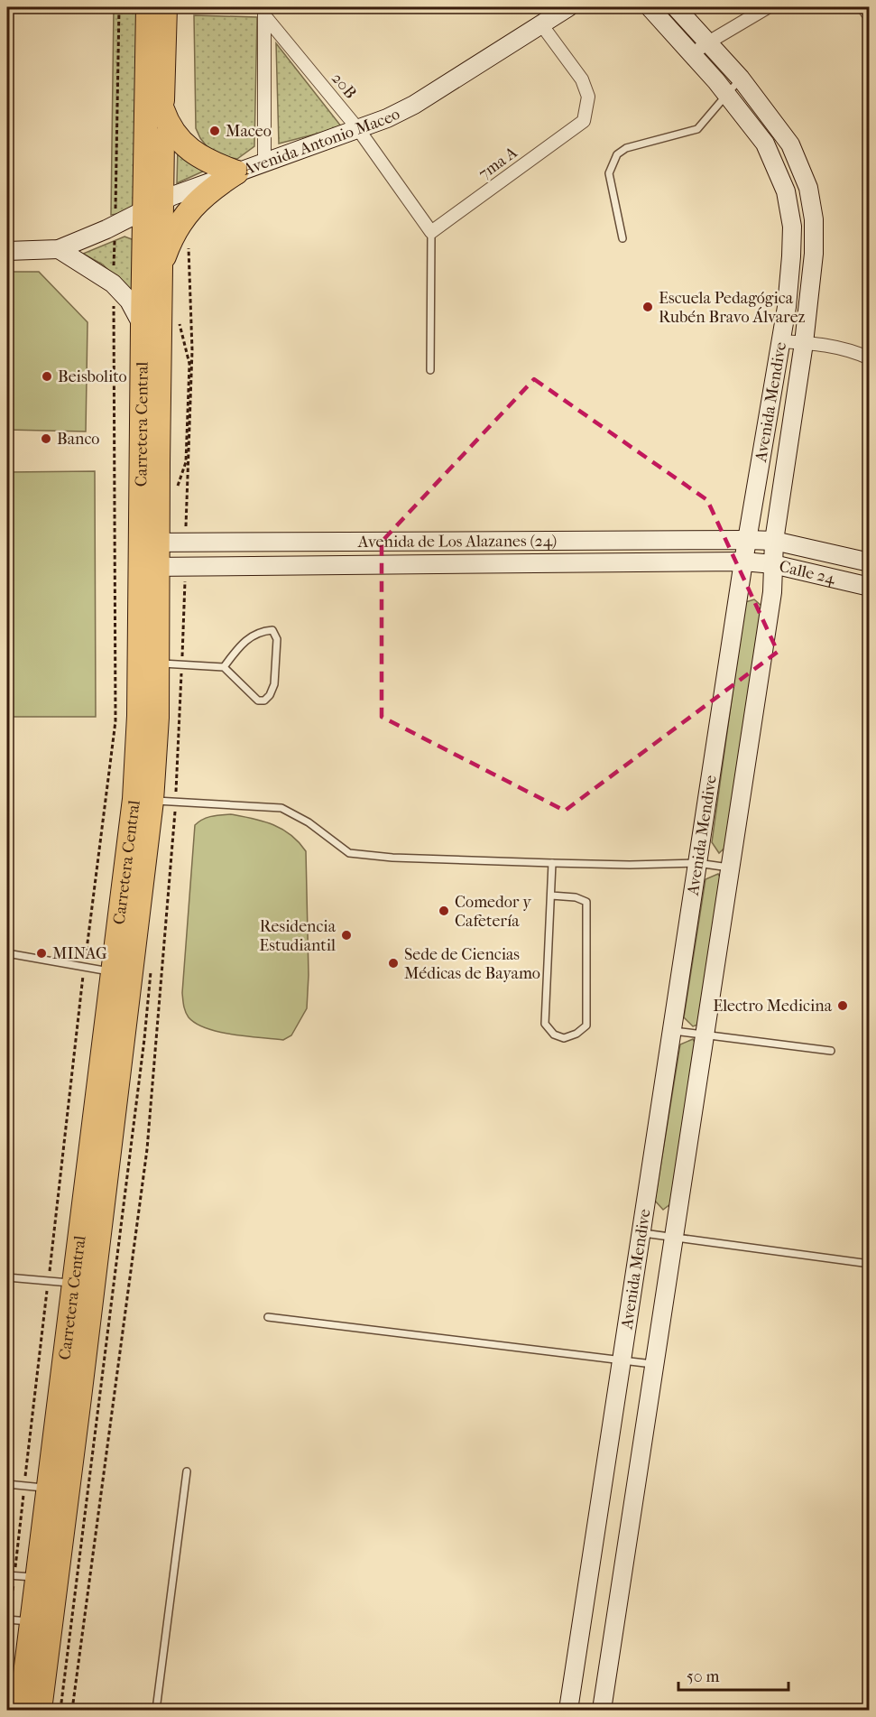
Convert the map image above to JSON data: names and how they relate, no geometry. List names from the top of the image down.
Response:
{
  "streets": {
    "highway": ["Carretera Central"],
    "street": [
      "20B",
      "Avenida Antonio Maceo",
      "7ma A",
      "Avenida Mendive",
      "Avenida de Los Alazanes (24)",
      "Calle 24"
    ]
  },
  "crossings": [
    ["20B", "Avenida Antonio Maceo"],
    ["20B", "7ma A"],
    ["Avenida Antonio Maceo", "7ma A"],
    ["Avenida Antonio Maceo", "Carretera Central"],
    ["Avenida Mendive", "Avenida de Los Alazanes (24)"],
    ["Avenida Mendive", "Calle 24"],
    ["Carretera Central", "Avenida de Los Alazanes (24)"],
    ["Avenida de Los Alazanes (24)", "Calle 24"]
  ],
  "places": [
    "Maceo",
    "Escuela Pedagógica Rubén Bravo Álvarez",
    "Beisbolito",
    "Banco",
    "Comedor y Cafetería",
    "Residencia Estudiantil",
    "MINAG",
    "Sede de Ciencias Médicas de Bayamo",
    "Electro Medicina"
  ],
  "scale_bar": "50 m"
}
